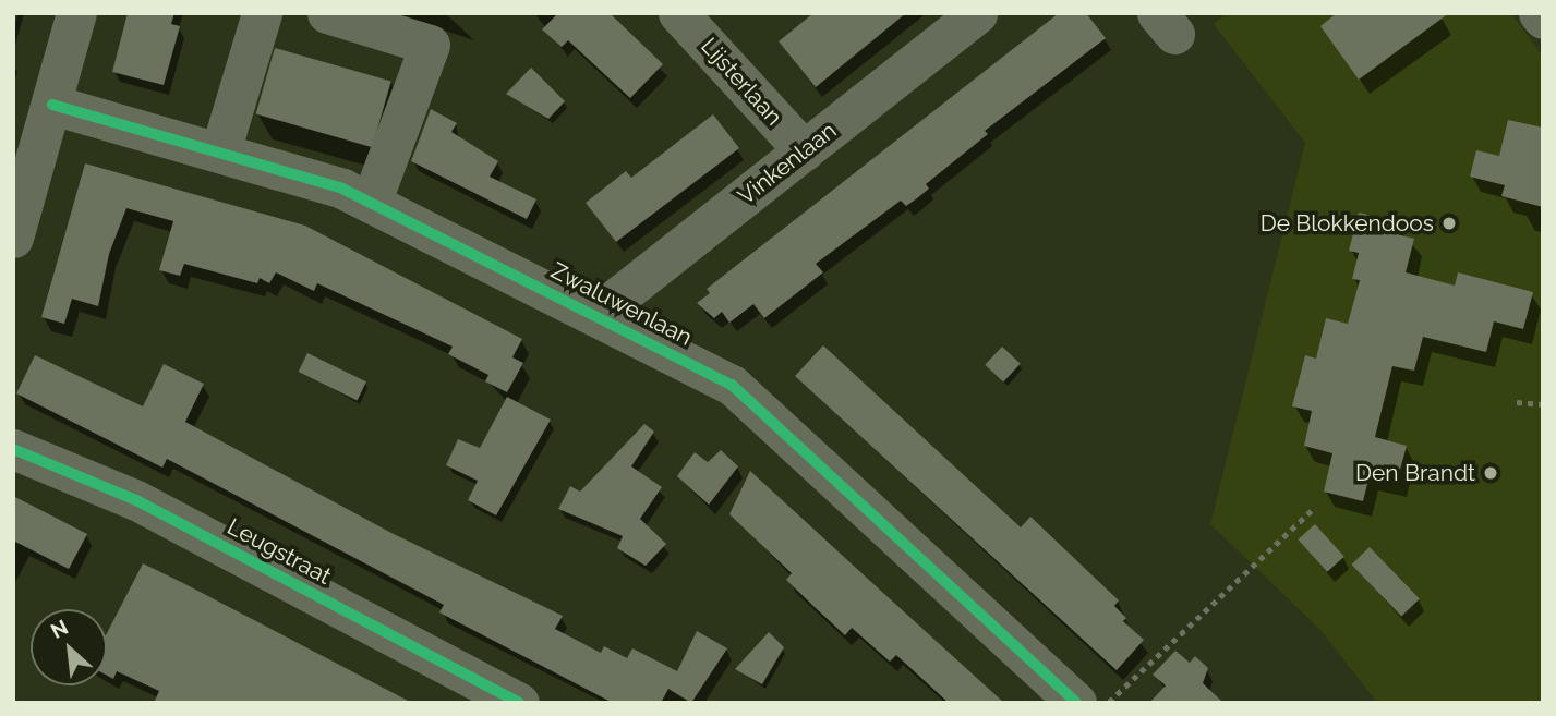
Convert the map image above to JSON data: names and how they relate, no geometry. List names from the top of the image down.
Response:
{
  "streets": {
    "street": [
      "Lijsterlaan",
      "Vinkenlaan",
      "Zwaluwenlaan",
      "Leugstraat"
    ]
  },
  "crossings": [
    ["Lijsterlaan", "Vinkenlaan"],
    ["Vinkenlaan", "Zwaluwenlaan"]
  ],
  "places": ["De Blokkendoos", "Den Brandt"],
  "north": "top left"
}
